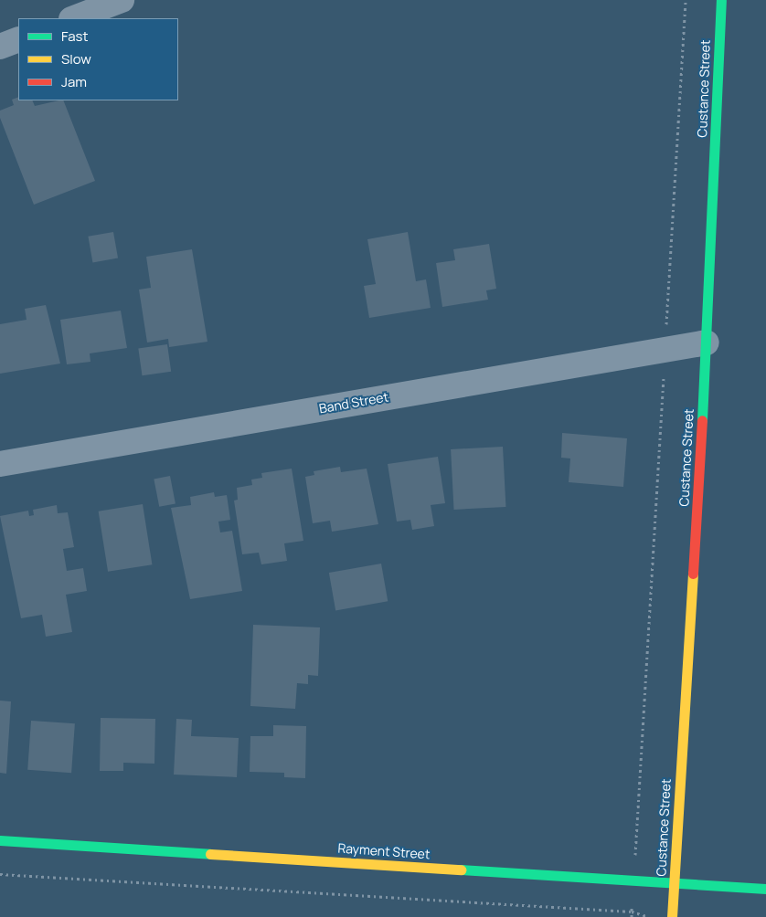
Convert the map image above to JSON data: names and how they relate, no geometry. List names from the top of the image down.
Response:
{
  "streets": {
    "street": ["Custance Street", "Band Street", "Rayment Street"]
  },
  "crossings": [
    ["Custance Street", "Band Street"],
    ["Custance Street", "Rayment Street"]
  ],
  "legend": ["Fast", "Slow", "Jam"]
}
